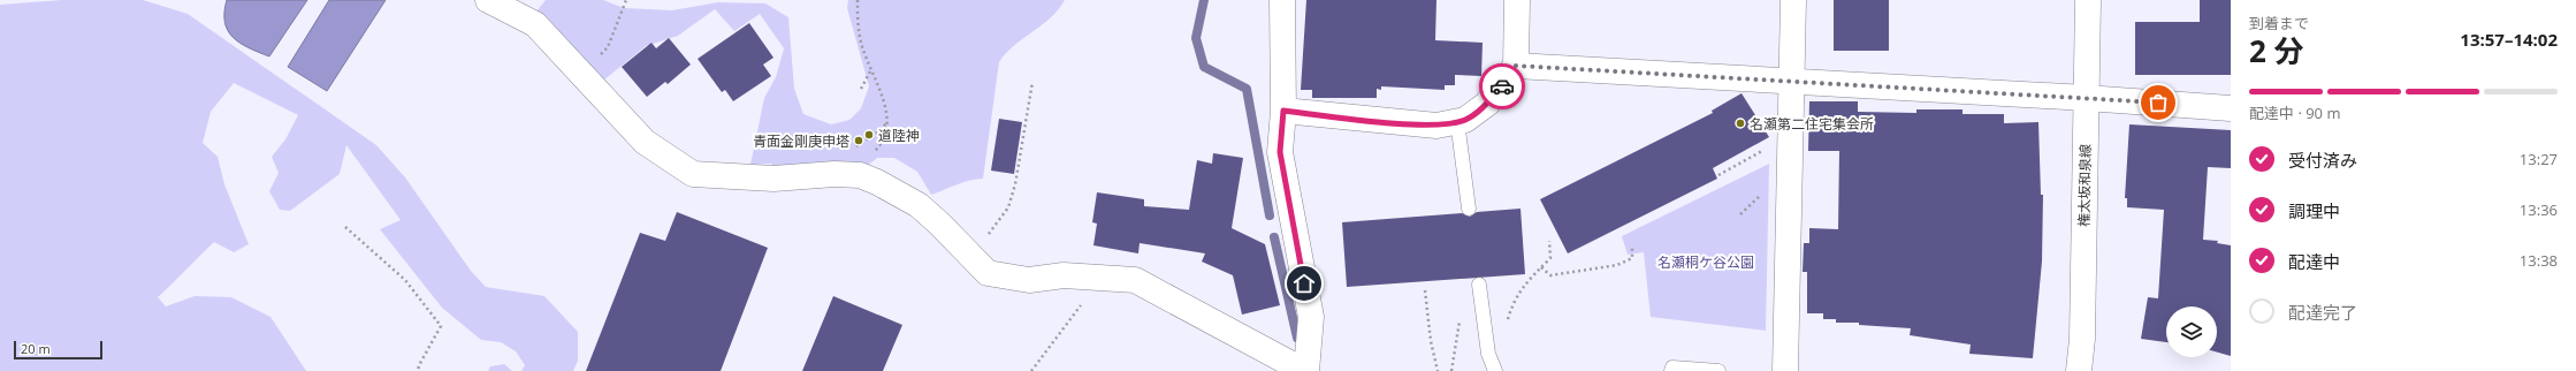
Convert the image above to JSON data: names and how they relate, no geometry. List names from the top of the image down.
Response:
{
  "streets": {
    "street": ["権太坂和泉線"]
  },
  "parks": ["名瀬桐ケ谷公園"],
  "places": ["名瀬第二住宅集会所", "道陸神", "青面金剛庚申塔"],
  "scale_bar": "20 m",
  "page": {
    "heading": ["2 分", "到着まで", "13:57–14:02"],
    "bar": "配達中 · 90 m",
    "list": [
      ["受付済み", "13:27"],
      ["調理中", "13:36"],
      ["配達中", "13:38"],
      "配達完了"
    ],
    "scale": "20 m"
  }
}
